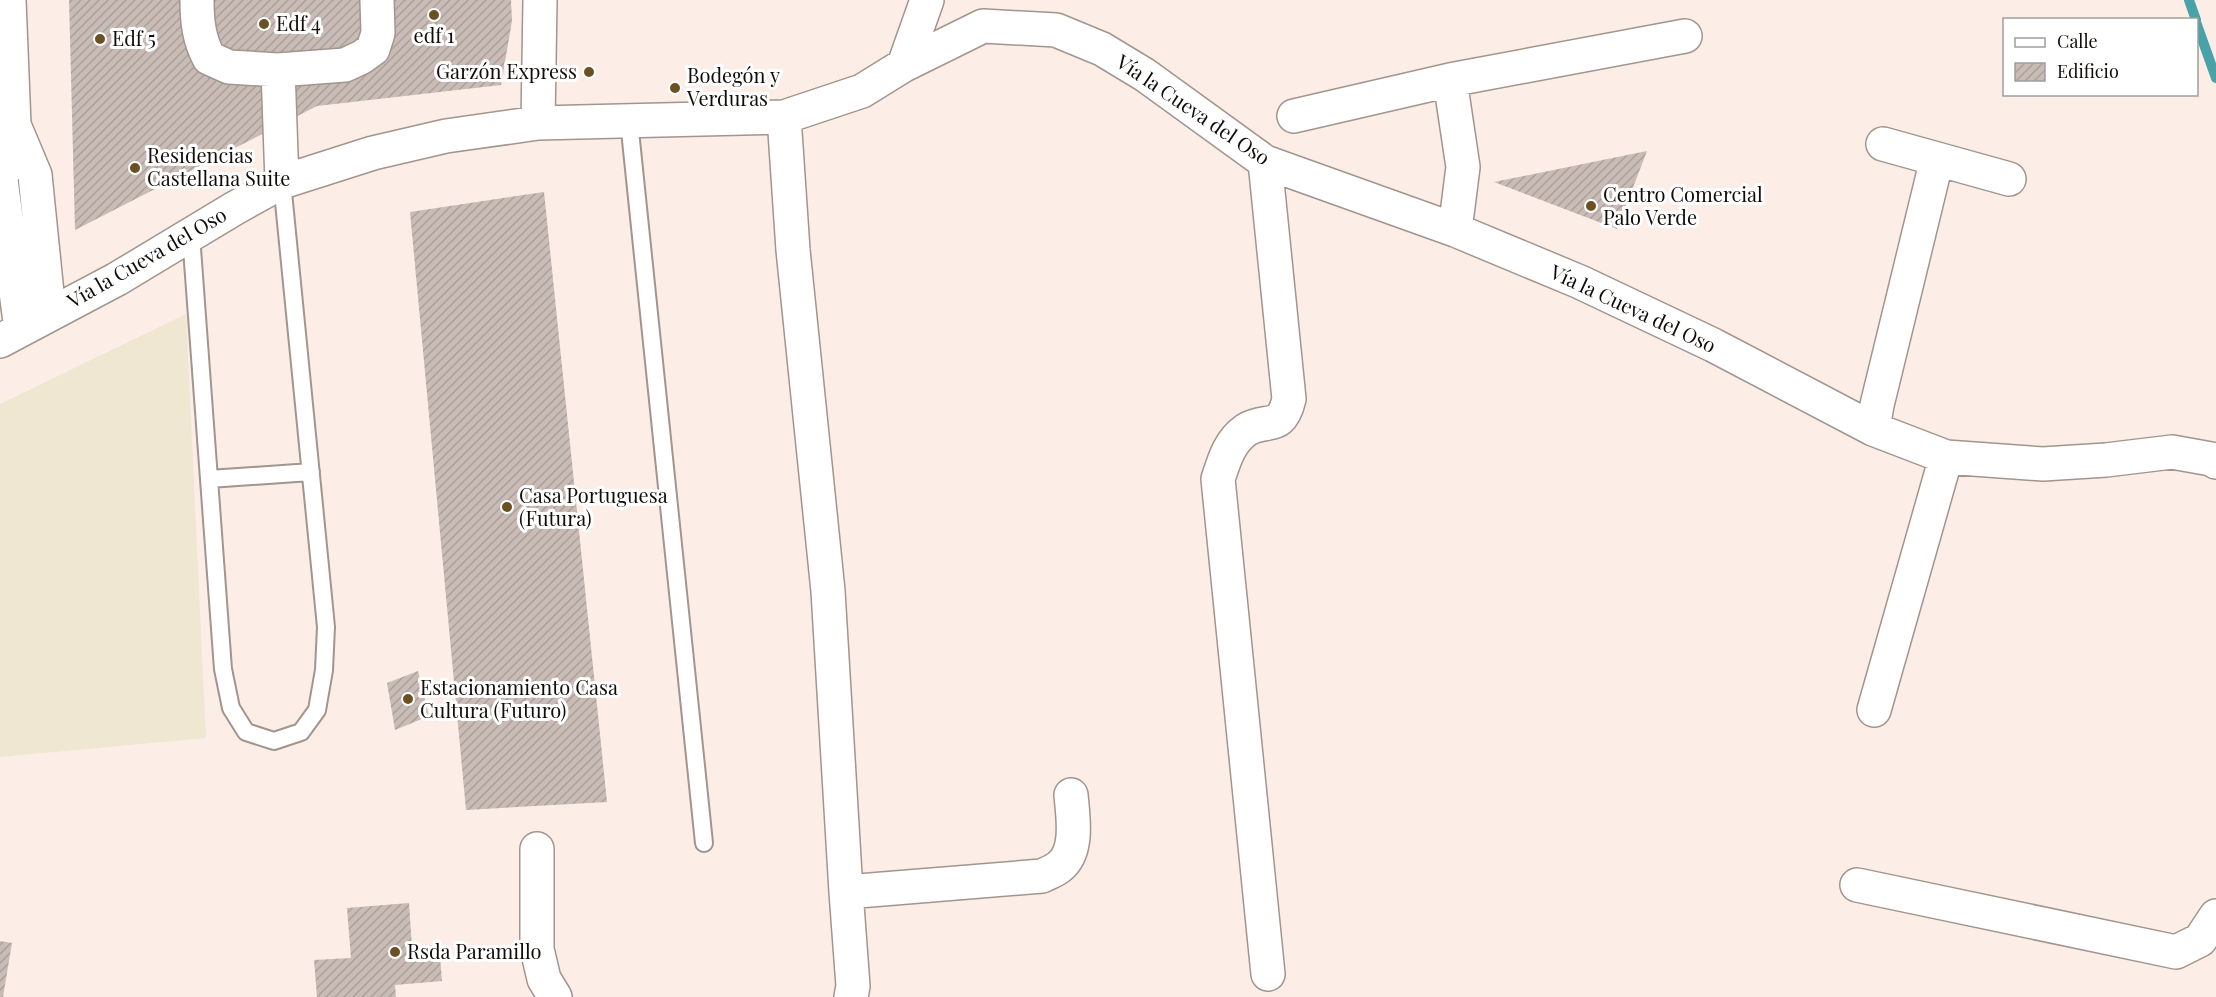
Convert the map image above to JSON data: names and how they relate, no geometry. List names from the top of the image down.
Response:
{
  "streets": {
    "street": ["Vía la Cueva del Oso"]
  },
  "places": [
    "edf 1",
    "Edf 4",
    "Edf 5",
    "Garzón Express",
    "Bodegón y Verduras",
    "Residencias Castellana Suite",
    "Centro Comercial Palo Verde",
    "Casa Portuguesa (Futura)",
    "Estacionamiento Casa Cultura (Futuro)",
    "Rsda Paramillo"
  ],
  "legend": ["Calle", "Edificio"]
}
